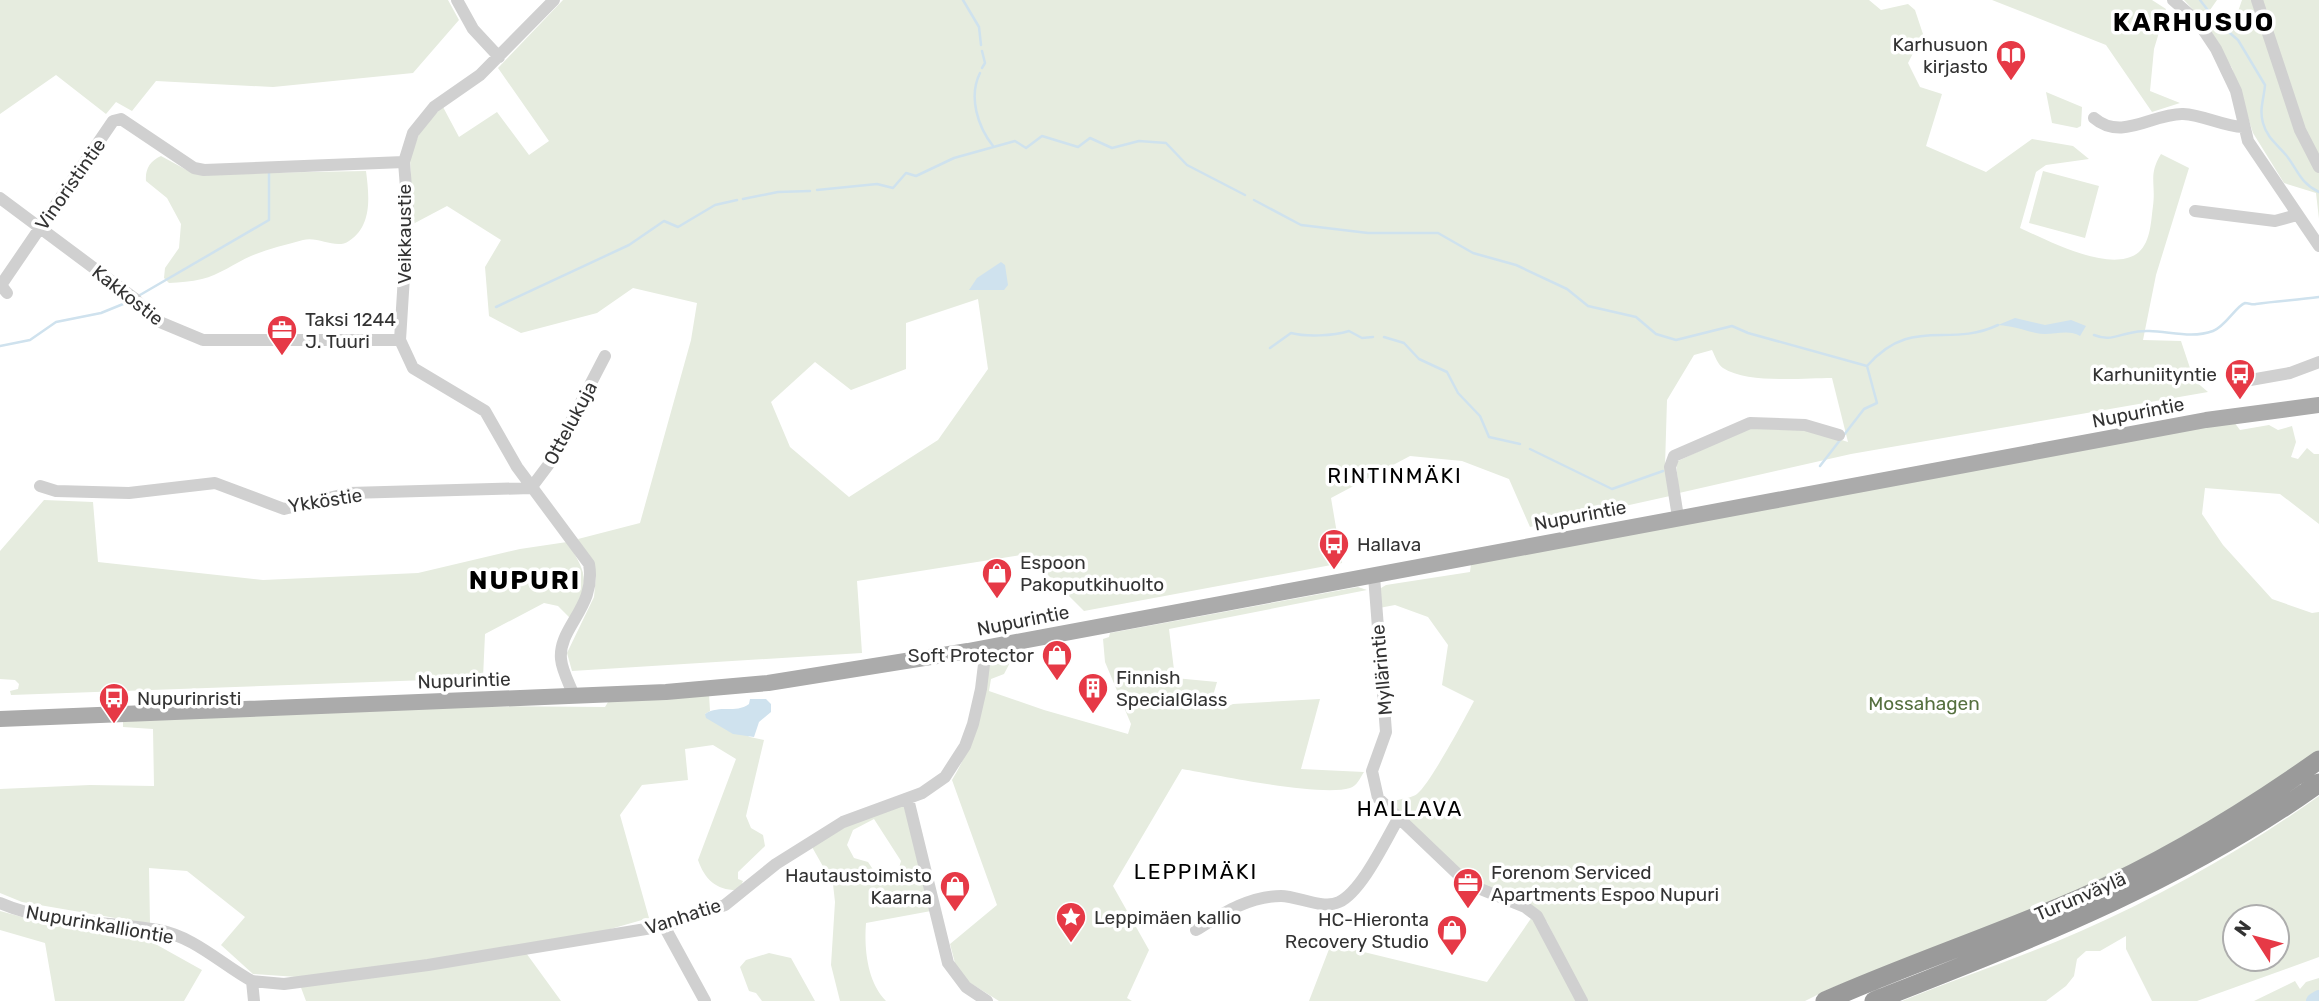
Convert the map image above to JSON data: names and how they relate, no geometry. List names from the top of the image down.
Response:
{
  "streets": {
    "highway": ["Turunväylä"],
    "main road": ["Nupurintie"],
    "street": [
      "Vinoristintie",
      "Veikkaustie",
      "Kakkostie",
      "Ottelukuja",
      "Ykköstie",
      "Myllärintie",
      "Vanhatie",
      "Nupurinkalliontie"
    ]
  },
  "crossings": [
    ["Vinoristintie", "Veikkaustie"],
    ["Vinoristintie", "Kakkostie"],
    ["Veikkaustie", "Kakkostie"],
    ["Nupurintie", "Myllärintie"],
    ["Nupurintie", "Vanhatie"],
    ["Ottelukuja", "Ykköstie"],
    ["Vanhatie", "Nupurinkalliontie"]
  ],
  "districts": [
    "KARHUSUO",
    "RINTINMÄKI",
    "NUPURI",
    "HALLAVA",
    "LEPPIMÄKI"
  ],
  "parks": ["Mossahagen"],
  "places": {
    "library": ["Karhusuon kirjasto"],
    "office": ["Taksi 1244 J. Tuuri", "Forenom Serviced Apartments Espoo Nupuri"],
    "bus stop": ["Karhuniityntie", "Hallava", "Nupurinristi"],
    "shop": [
      "Espoon Pakoputkihuolto",
      "Soft Protector",
      "Hautaustoimisto Kaarna",
      "HC-Hieronta Recovery Studio"
    ],
    "building": ["Finnish SpecialGlass"],
    "place": ["Leppimäen kallio"]
  },
  "north": "top left"
}
